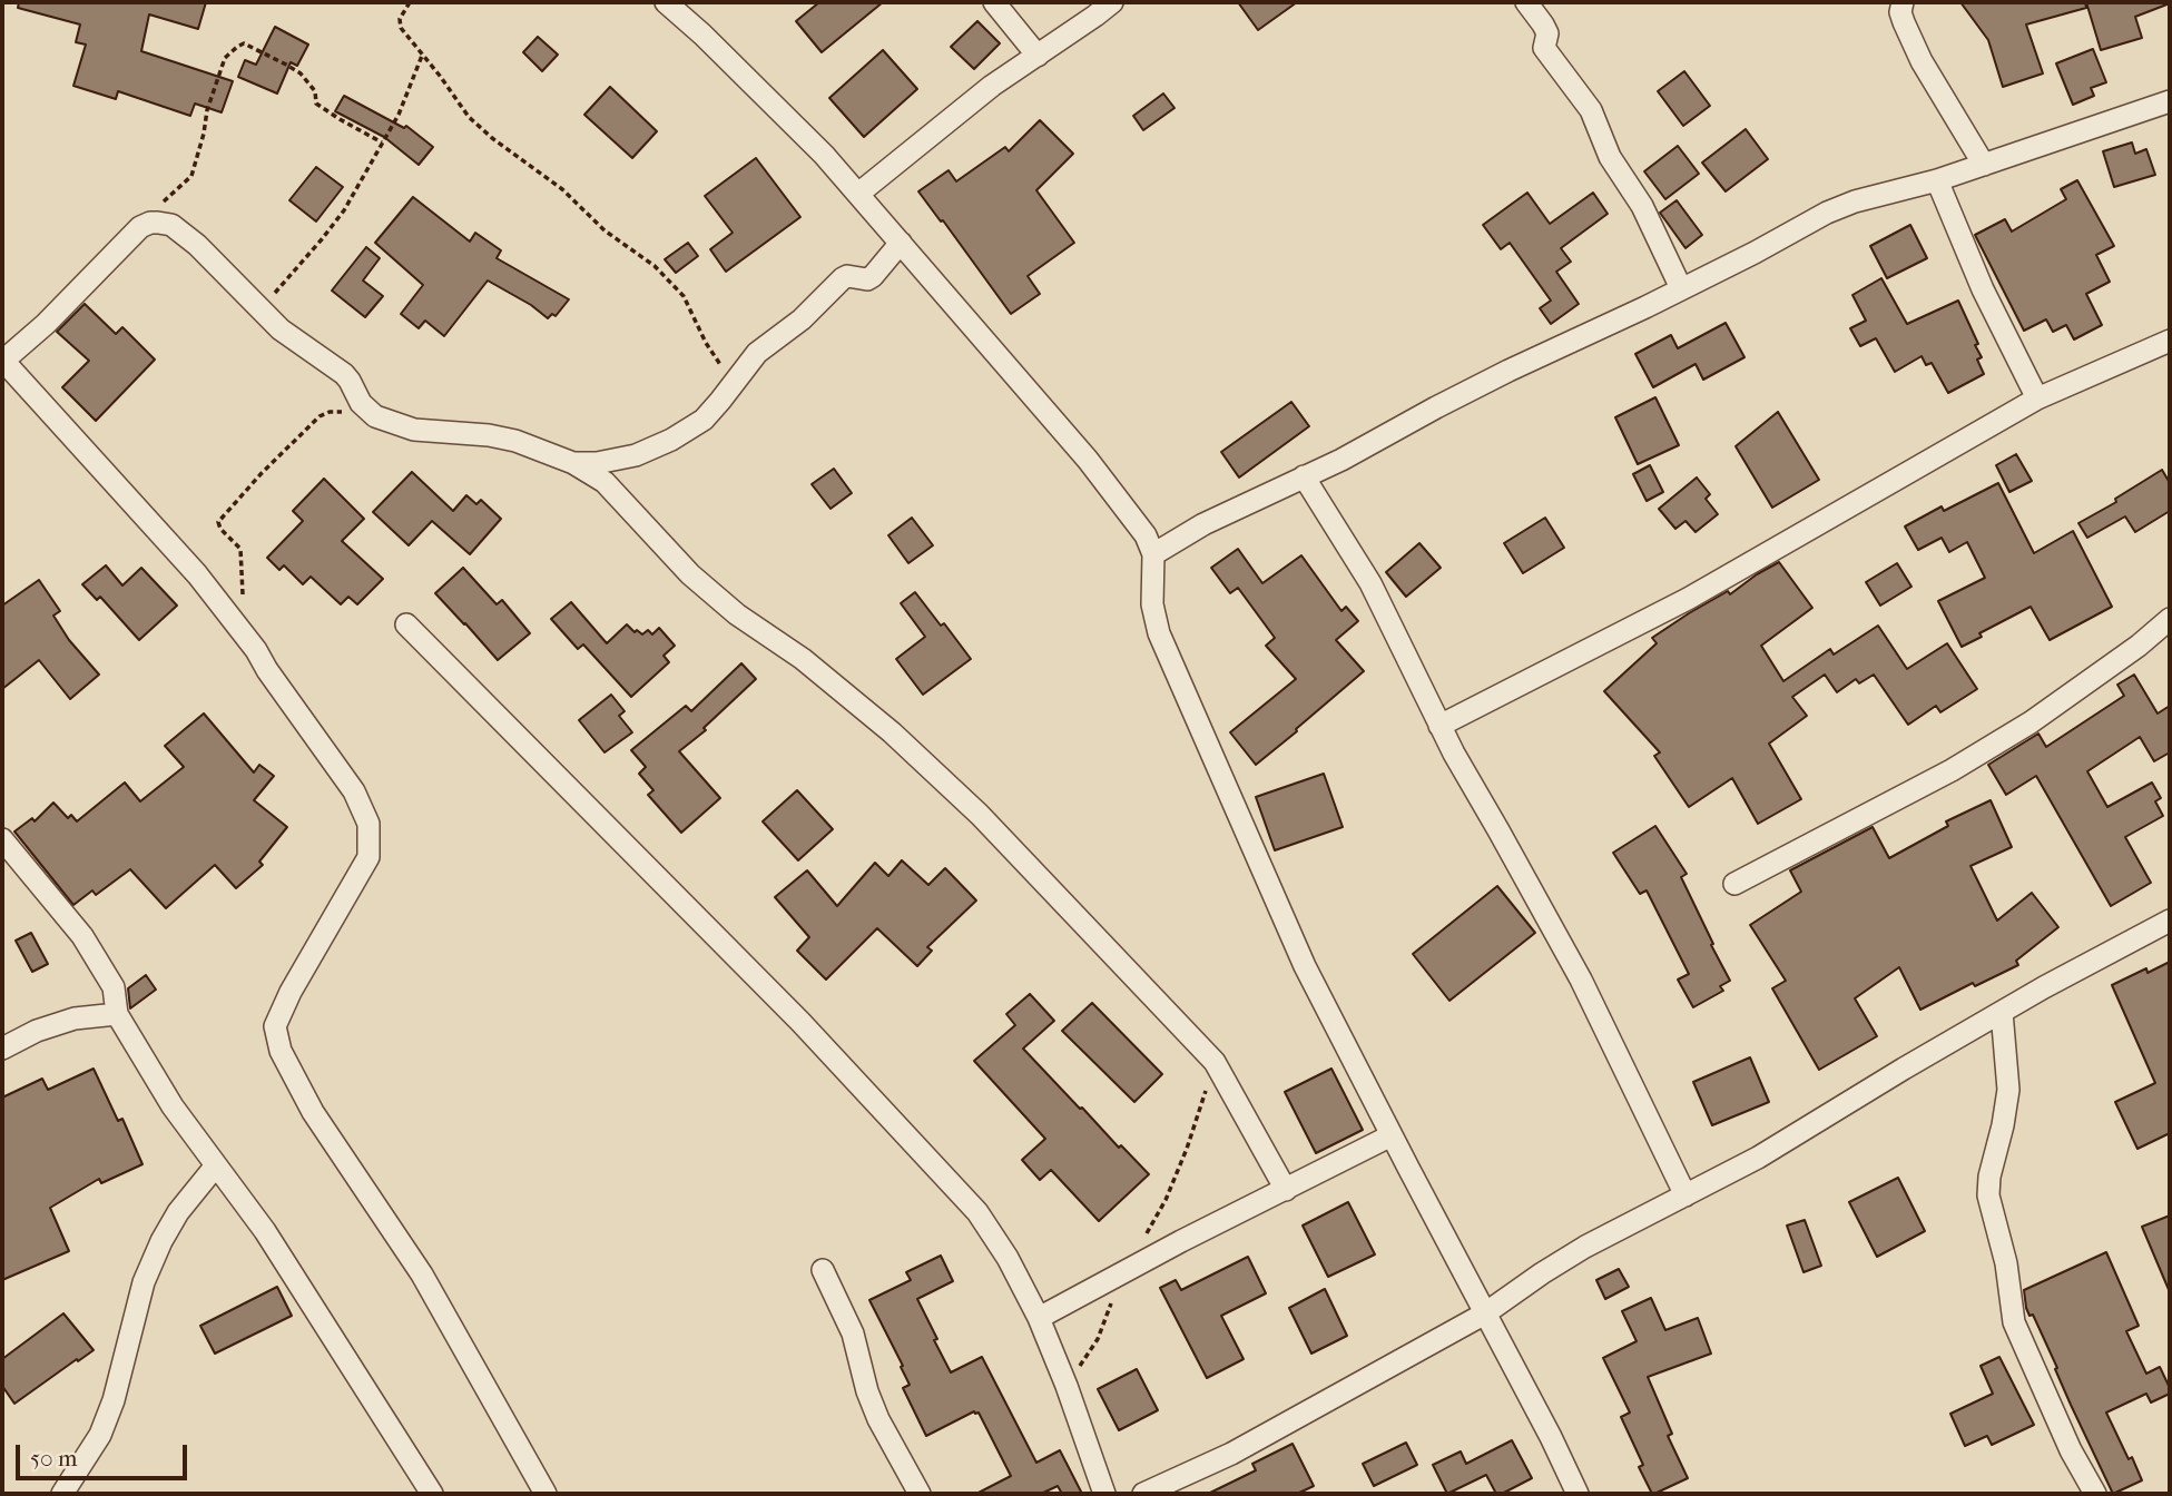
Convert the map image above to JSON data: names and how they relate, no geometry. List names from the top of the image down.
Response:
{
  "scale_bar": "50 m"
}
